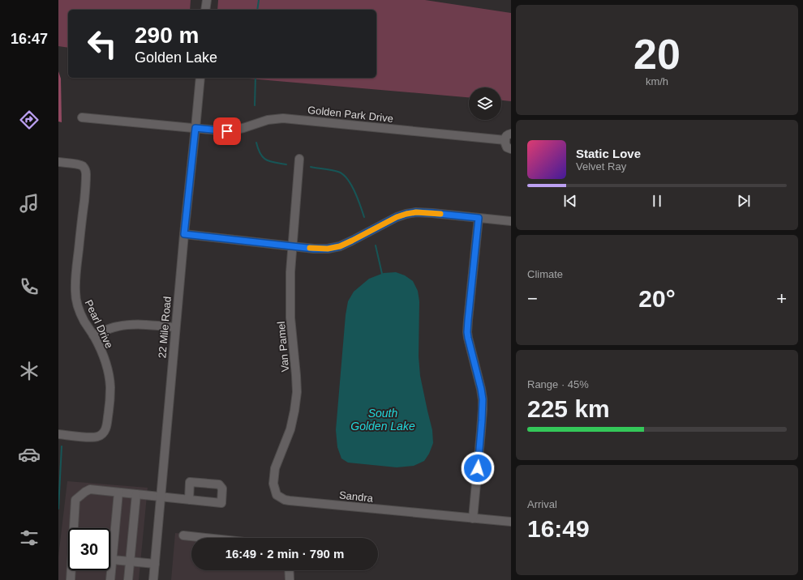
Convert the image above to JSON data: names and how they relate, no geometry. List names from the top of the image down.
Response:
{
  "streets": {
    "street": [
      "Golden Park Drive",
      "Pearl Drive",
      "22 Mile Road",
      "Van Pamel",
      "Sandra"
    ]
  },
  "crossings": [
    ["Golden Park Drive", "22 Mile Road"],
    ["Van Pamel", "Sandra"]
  ],
  "water": ["South Golden Lake"],
  "page": {
    "tabs": "16:47",
    "tile": [
      ["20", "km/h"],
      "Climate",
      ["Range · 45%", "225 km"],
      ["Arrival", "16:49"]
    ],
    "turn": ["290 m", "Golden Lake"],
    "song": ["Static Love", "Velvet Ray"],
    "heat": ["−", "20°", "+"],
    "limit": "30",
    "trip": "16:49 · 2 min · 790 m"
  }
}
